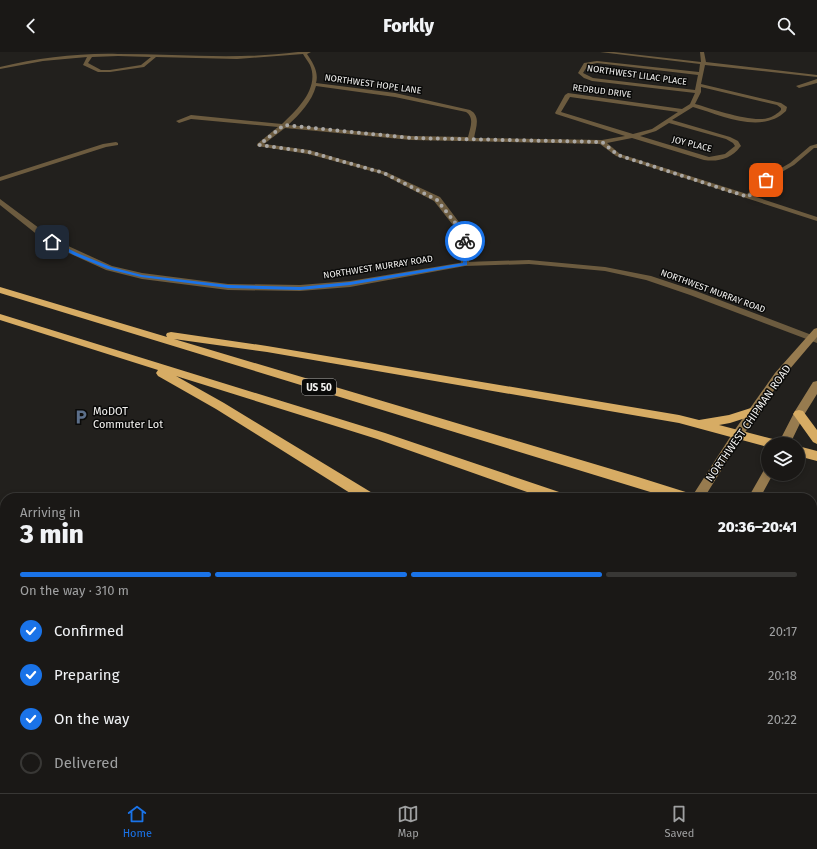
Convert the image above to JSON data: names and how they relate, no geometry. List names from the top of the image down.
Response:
{
  "streets": {
    "highway": ["US 50"],
    "main road": ["NORTHWEST CHIPMAN ROAD"],
    "street": [
      "NORTHWEST LILAC PLACE",
      "NORTHWEST HOPE LANE",
      "REDBUD DRIVE",
      "JOY PLACE",
      "NORTHWEST MURRAY ROAD"
    ]
  },
  "crossings": [
    ["REDBUD DRIVE", "JOY PLACE"],
    ["NORTHWEST MURRAY ROAD", "NORTHWEST CHIPMAN ROAD"]
  ],
  "places": {
    "parking": ["MoDOT Commuter Lot"]
  },
  "page": {
    "header": "Forkly",
    "heading": ["3 min", "Arriving in", "20:36–20:41"],
    "bar": "On the way · 310 m",
    "list": [
      ["Confirmed", "20:17"],
      ["Preparing", "20:18"],
      ["On the way", "20:22"],
      "Delivered"
    ],
    "tabs": ["Home", "Map", "Saved"]
  }
}
